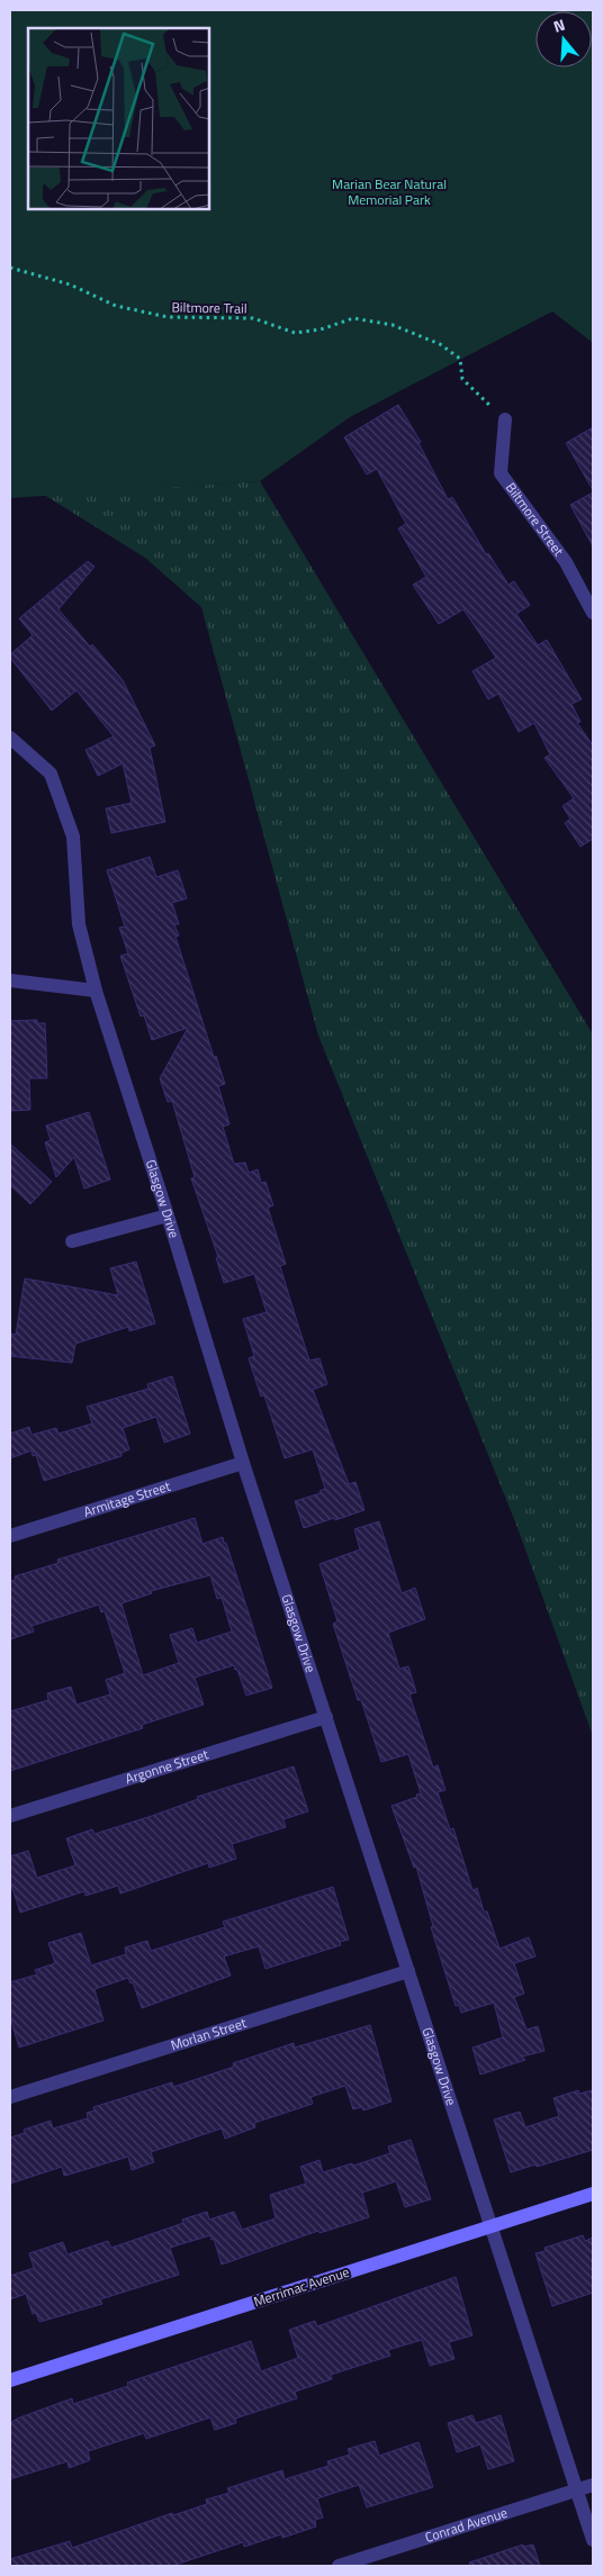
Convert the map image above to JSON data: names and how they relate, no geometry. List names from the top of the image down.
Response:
{
  "streets": {
    "street": [
      "Biltmore Street",
      "Glasgow Drive",
      "Armitage Street",
      "Argonne Street",
      "Morlan Street",
      "Merrimac Avenue",
      "Conrad Avenue"
    ],
    "path": ["Biltmore Trail"]
  },
  "crossings": [
    ["Biltmore Trail", "Biltmore Street"],
    ["Glasgow Drive", "Armitage Street"],
    ["Glasgow Drive", "Argonne Street"],
    ["Glasgow Drive", "Morlan Street"],
    ["Glasgow Drive", "Merrimac Avenue"],
    ["Glasgow Drive", "Conrad Avenue"]
  ],
  "parks": ["Marian Bear Natural Memorial Park"],
  "north": "top"
}
